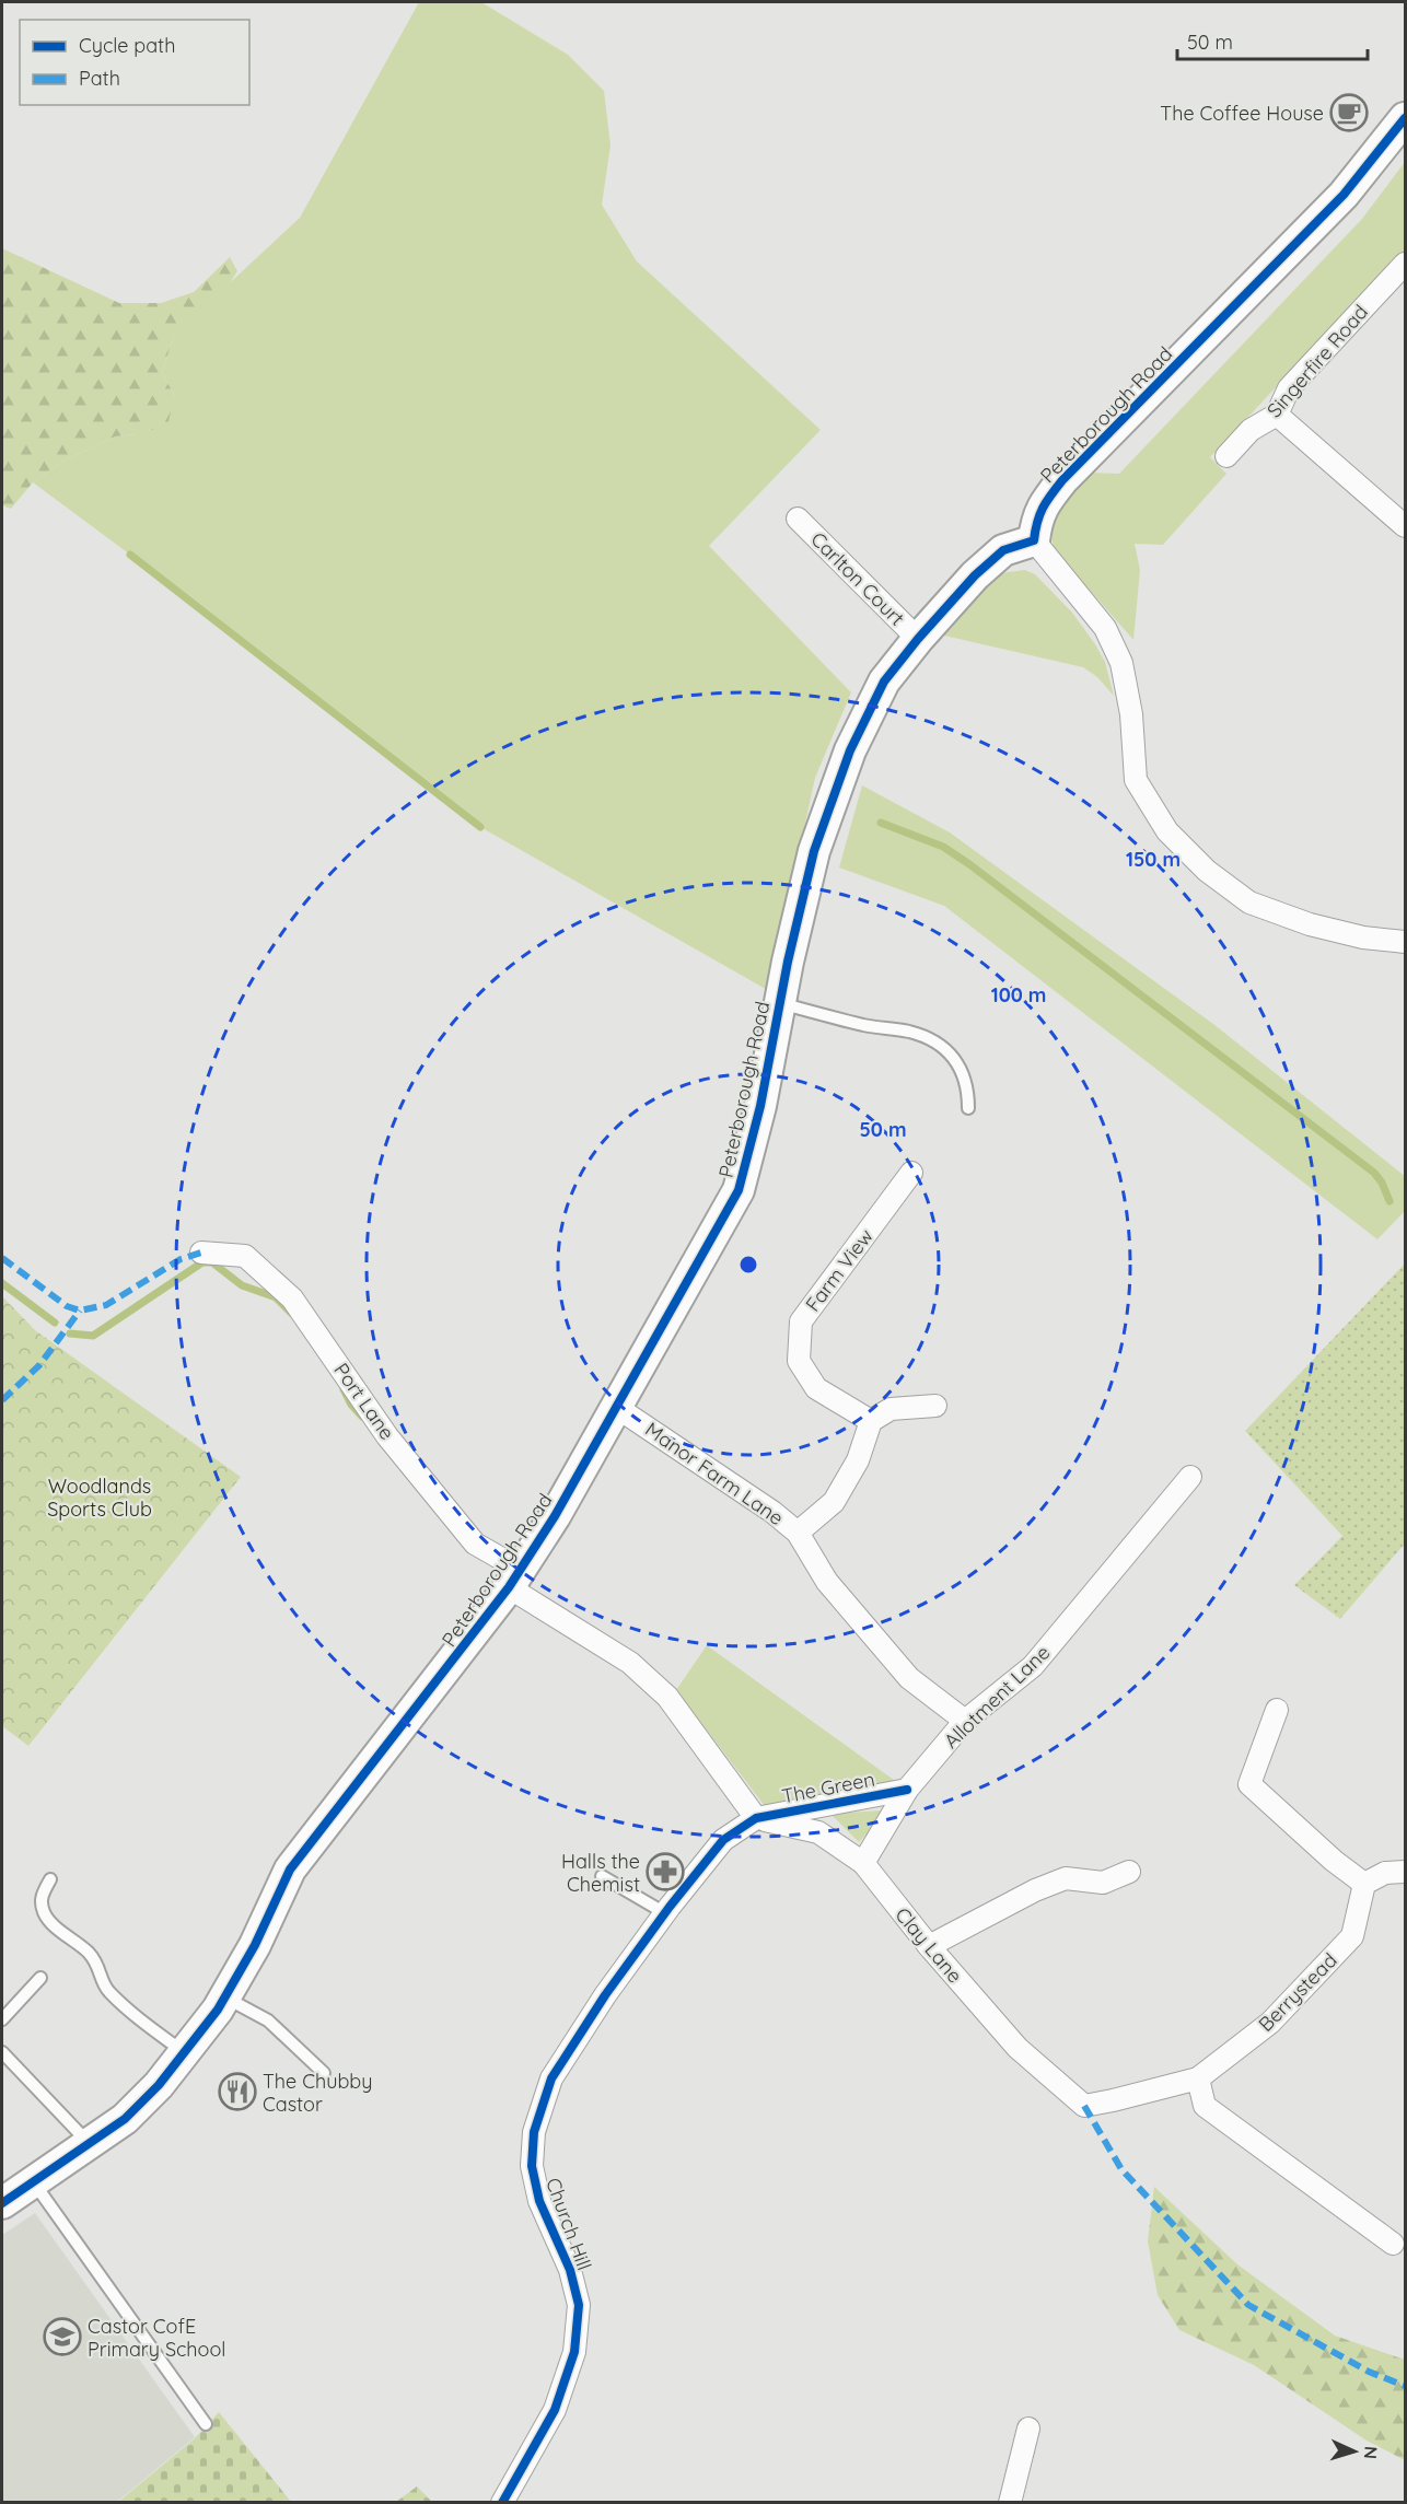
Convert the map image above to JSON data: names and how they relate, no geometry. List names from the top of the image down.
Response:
{
  "streets": {
    "street": [
      "Singerfire Road",
      "Peterborough Road",
      "Carlton Court",
      "Farm View",
      "Port Lane",
      "Manor Farm Lane",
      "Allotment Lane",
      "The Green",
      "Clay Lane",
      "Berrystead",
      "Church Hill"
    ]
  },
  "crossings": [
    ["Peterborough Road", "Carlton Court"],
    ["Peterborough Road", "Port Lane"],
    ["Peterborough Road", "Manor Farm Lane"],
    ["Manor Farm Lane", "Allotment Lane"],
    ["Allotment Lane", "The Green"],
    ["Allotment Lane", "Clay Lane"],
    ["The Green", "Clay Lane"],
    ["The Green", "Church Hill"],
    ["Clay Lane", "Berrystead"],
    ["Clay Lane", "Church Hill"]
  ],
  "parks": ["Woodlands Sports Club"],
  "places": {
    "cafe": ["The Coffee House"],
    "pharmacy": ["Halls the Chemist"],
    "restaurant": ["The Chubby Castor"],
    "school or university": ["Castor CofE Primary School"]
  },
  "legend": ["Cycle path", "Path"],
  "scale_bar": "50 m",
  "north": "right",
  "rings": ["150 m", "100 m", "50 m"]
}
